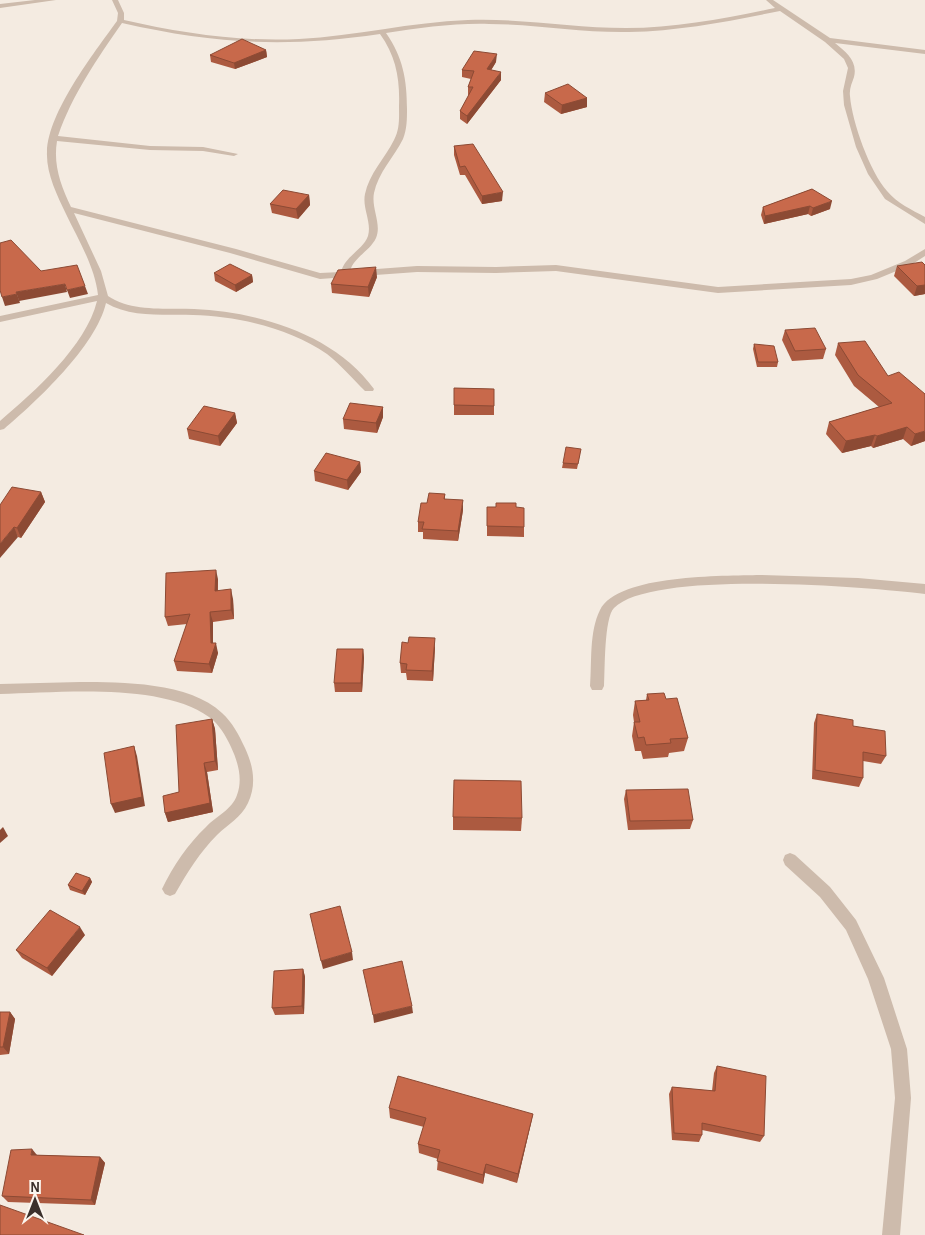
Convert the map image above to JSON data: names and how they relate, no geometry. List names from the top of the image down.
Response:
{
  "north": "top"
}
